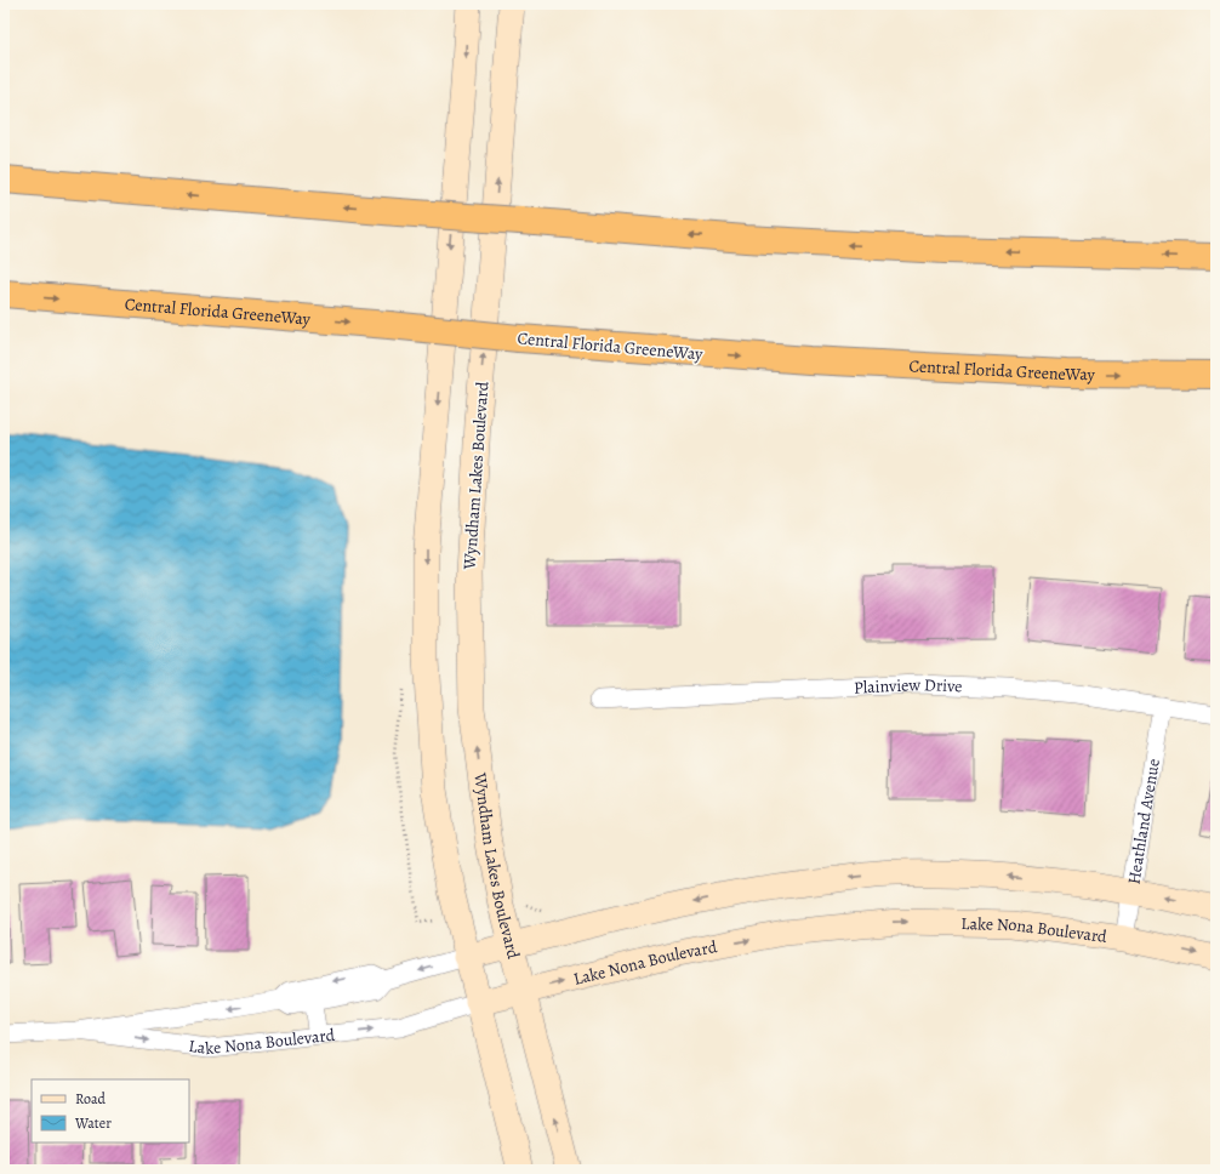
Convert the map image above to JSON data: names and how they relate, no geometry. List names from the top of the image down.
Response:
{
  "streets": {
    "highway": ["Central Florida GreeneWay"],
    "street": [
      "Wyndham Lakes Boulevard",
      "Plainview Drive",
      "Heathland Avenue",
      "Lake Nona Boulevard"
    ]
  },
  "crossings": [
    ["Wyndham Lakes Boulevard", "Lake Nona Boulevard"],
    ["Plainview Drive", "Heathland Avenue"],
    ["Heathland Avenue", "Lake Nona Boulevard"]
  ],
  "legend": ["Road", "Water"]
}
